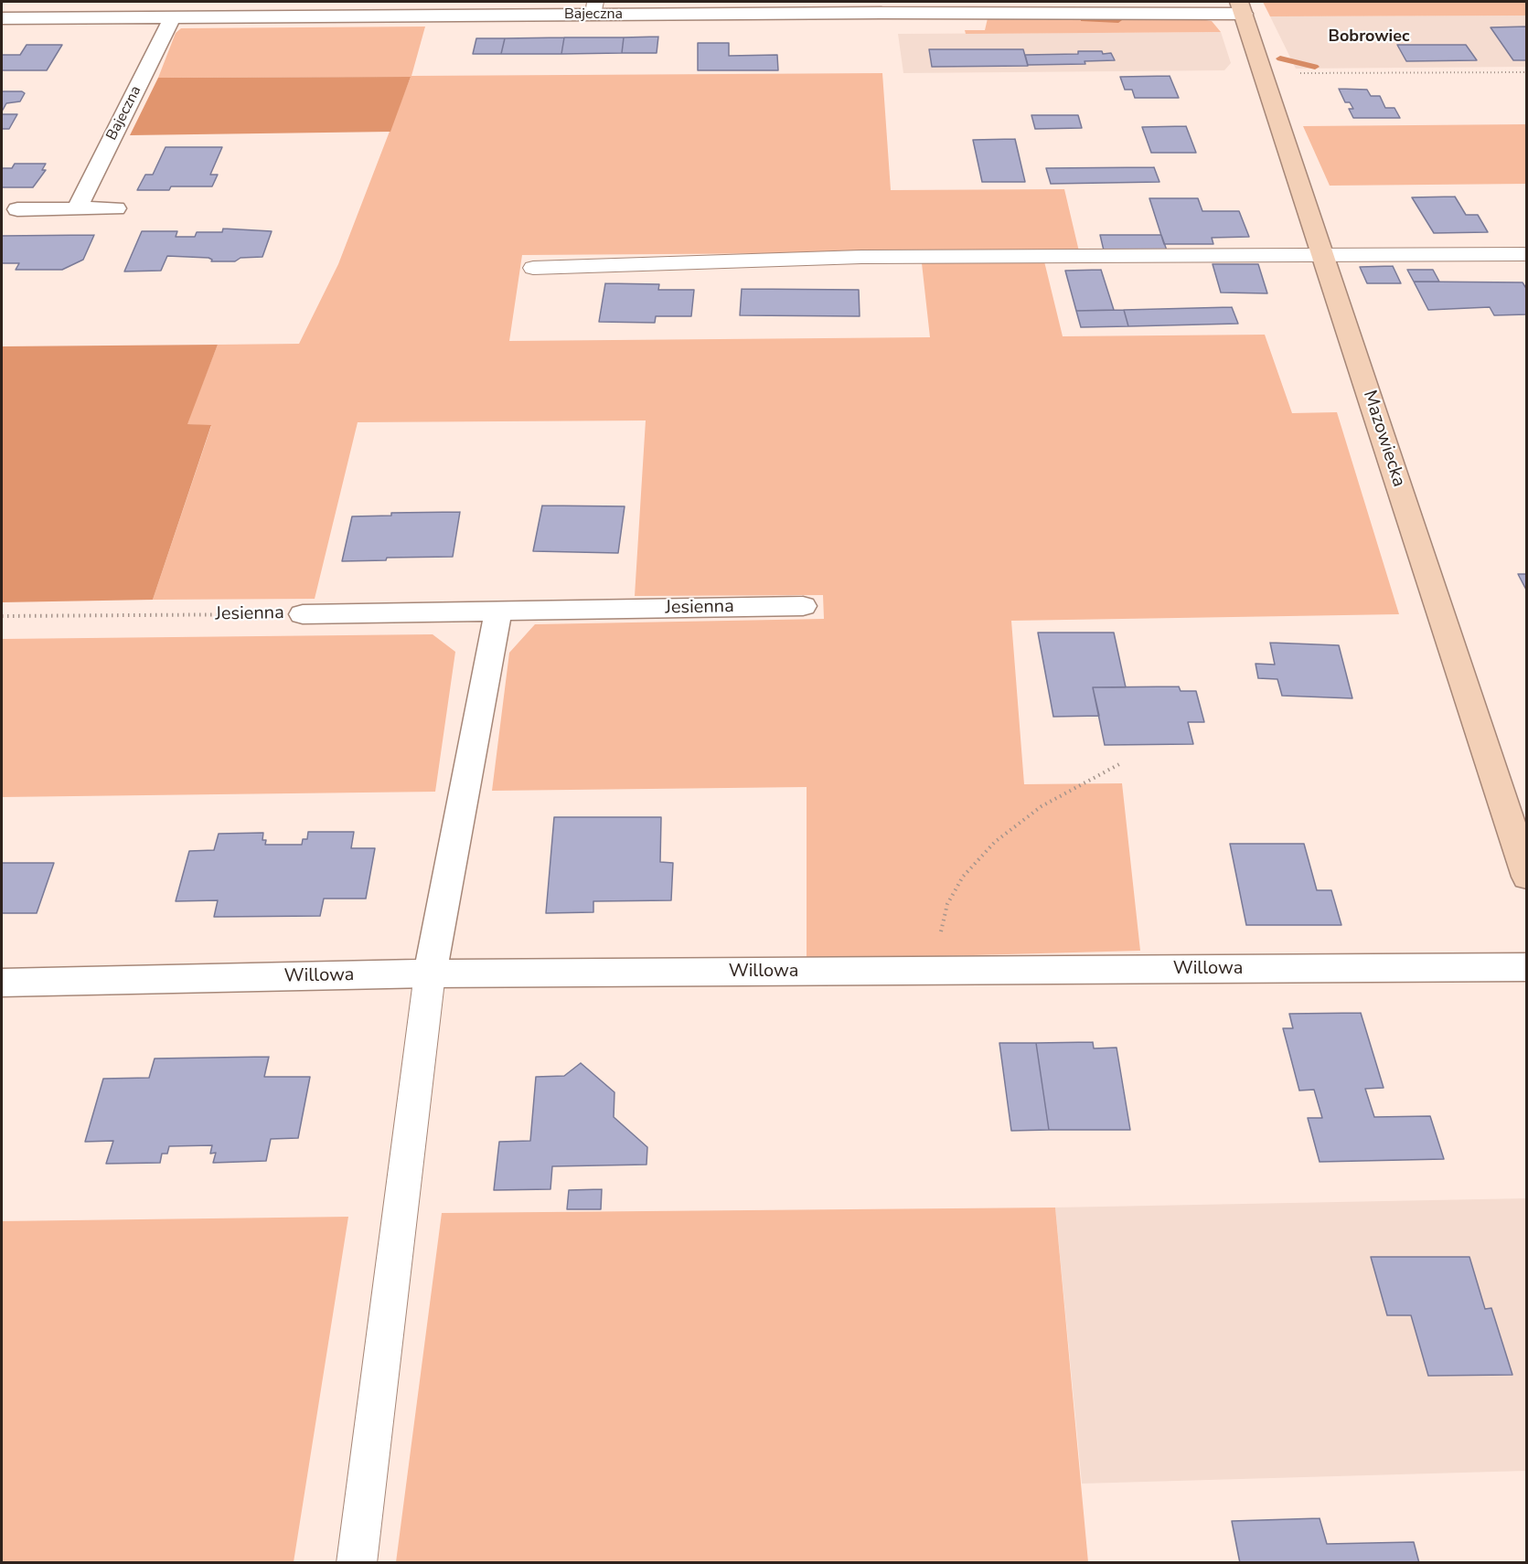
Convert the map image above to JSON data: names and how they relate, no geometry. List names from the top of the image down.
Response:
{
  "streets": {
    "street": [
      "Bajeczna",
      "Mazowiecka",
      "Jesienna",
      "Willowa"
    ]
  },
  "crossings": [
    ["Bajeczna", "Mazowiecka"]
  ],
  "districts": ["Bobrowiec"]
}
